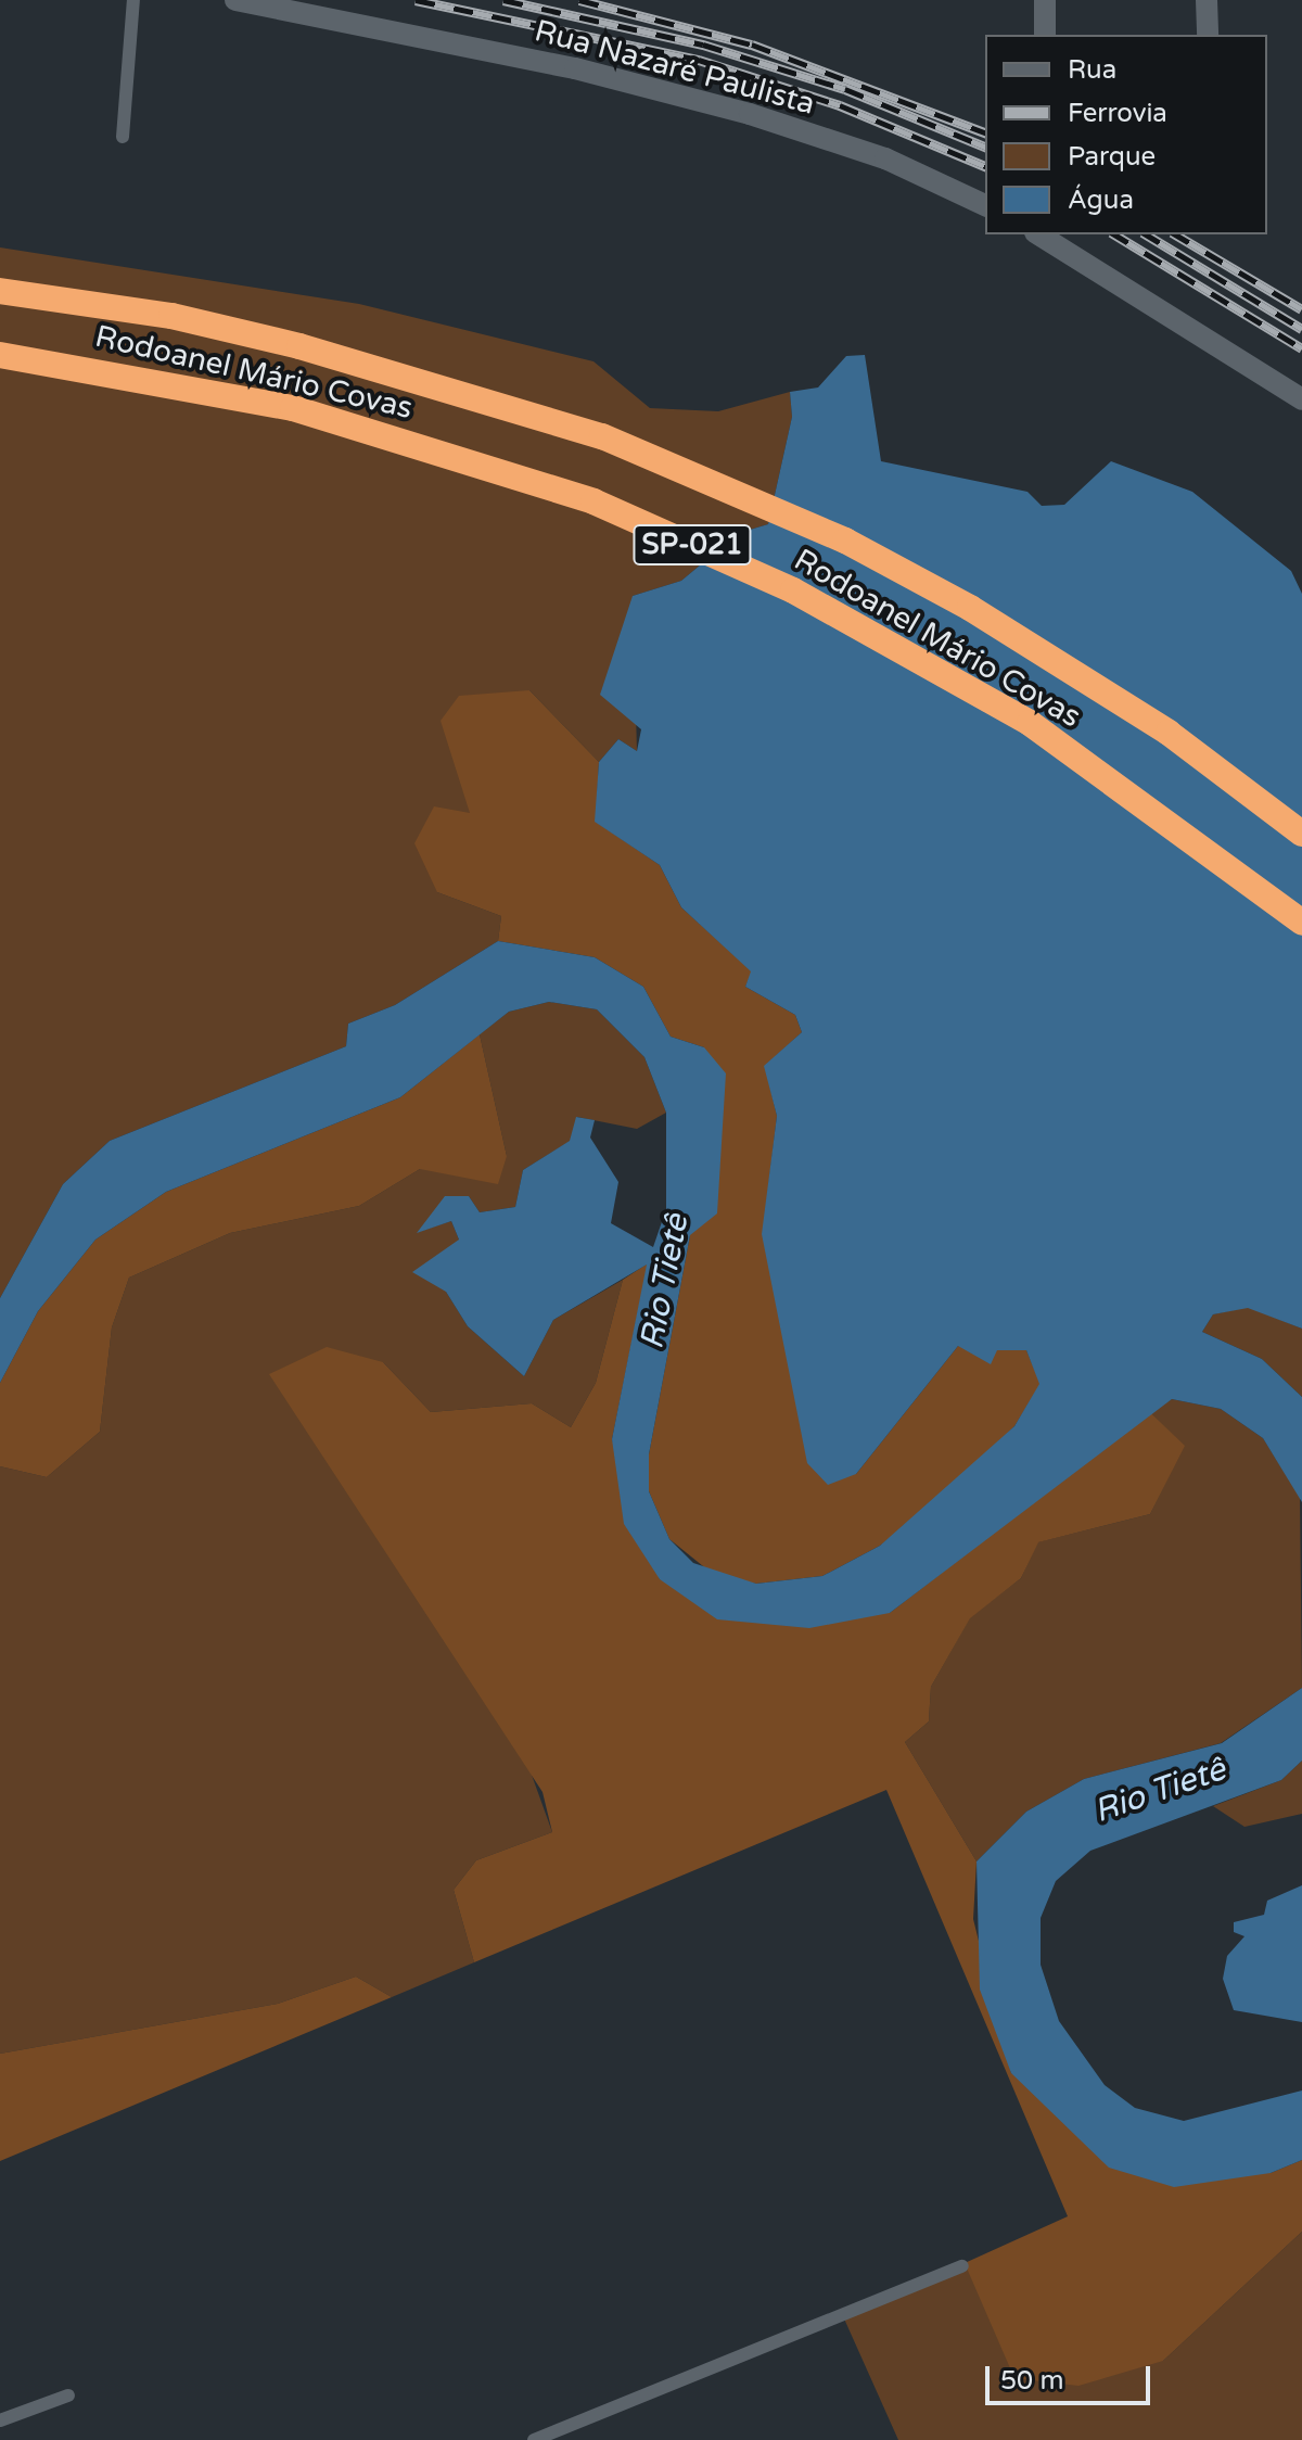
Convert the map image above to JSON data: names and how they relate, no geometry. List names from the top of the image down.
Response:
{
  "streets": {
    "highway": ["Rodoanel Mário Covas", "SP-021"],
    "main road": ["Rua Nazaré Paulista"]
  },
  "water": ["Rio Tietê"],
  "legend": [
    "Rua",
    "Ferrovia",
    "Parque",
    "Água"
  ],
  "scale_bar": "50 m"
}
